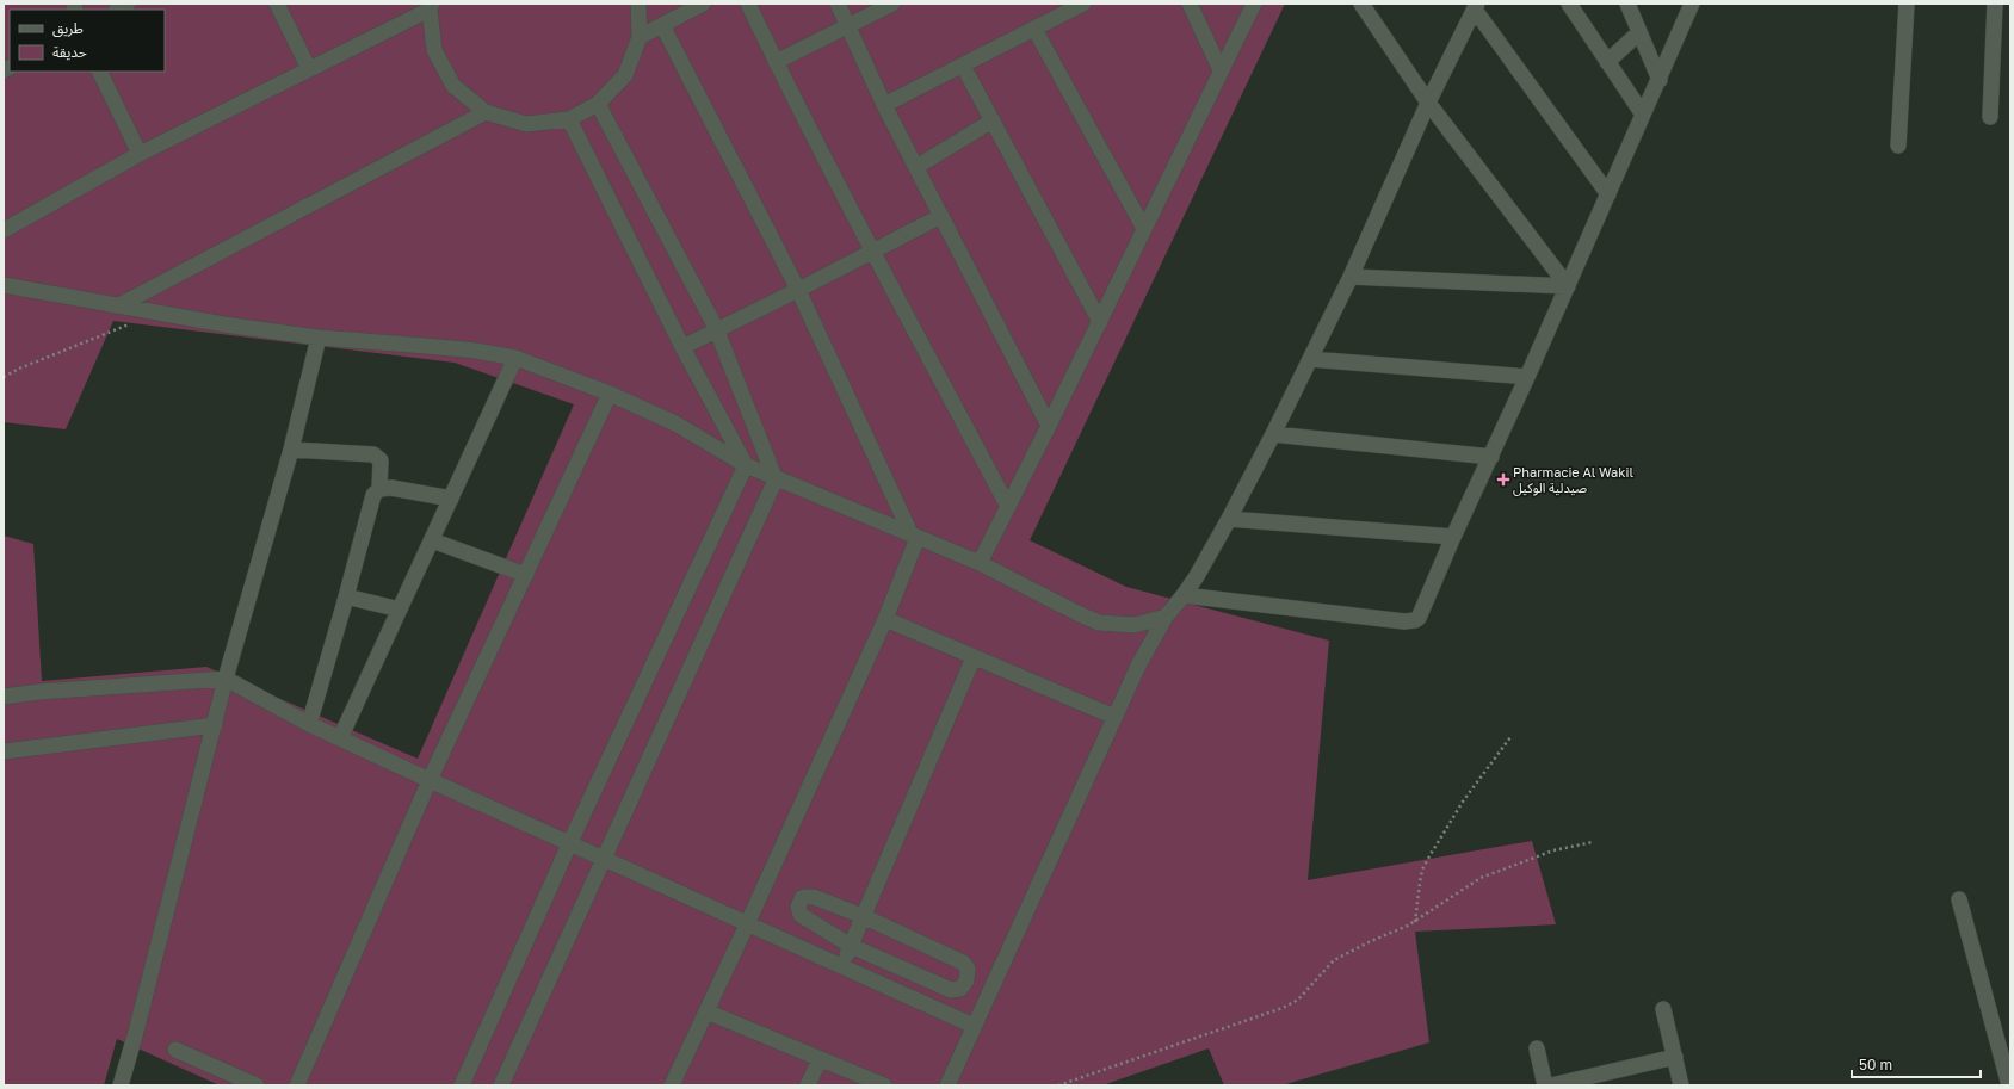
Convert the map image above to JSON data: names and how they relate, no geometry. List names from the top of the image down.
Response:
{
  "places": {
    "health": ["Pharmacie Al Wakil صيدلية الوكيل"]
  },
  "legend": ["طريق", "حديقة"],
  "scale_bar": "50 m"
}
